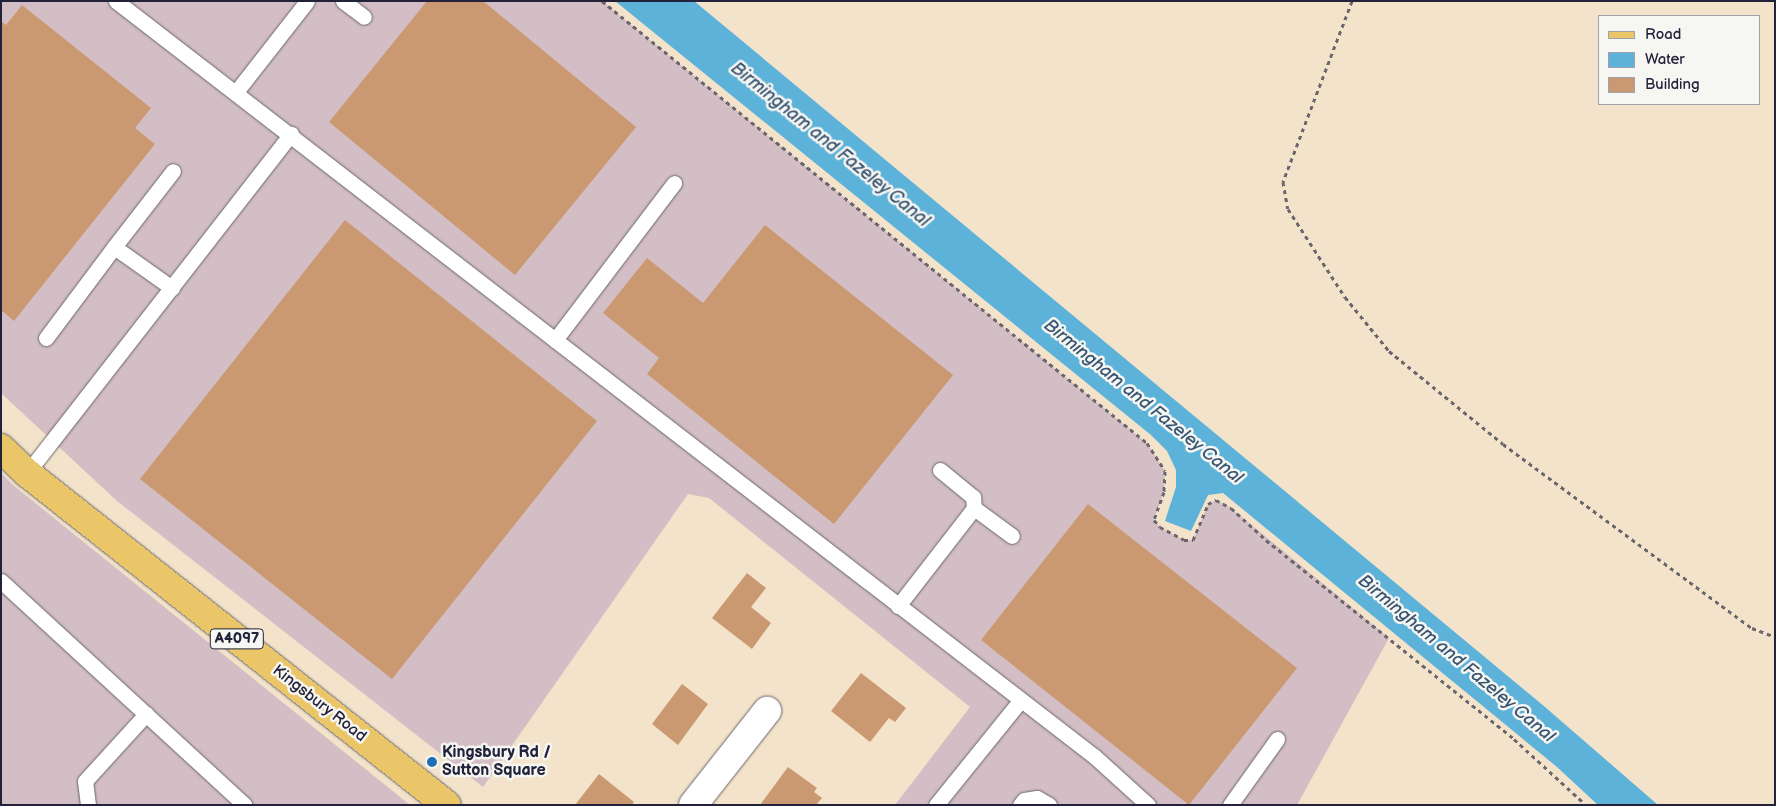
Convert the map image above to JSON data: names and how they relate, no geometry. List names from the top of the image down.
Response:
{
  "streets": {
    "main road": ["A4097", "Kingsbury Road"]
  },
  "water": ["Birmingham and Fazeley Canal"],
  "places": ["Kingsbury Rd / Sutton Square"],
  "legend": ["Road", "Water", "Building"]
}
